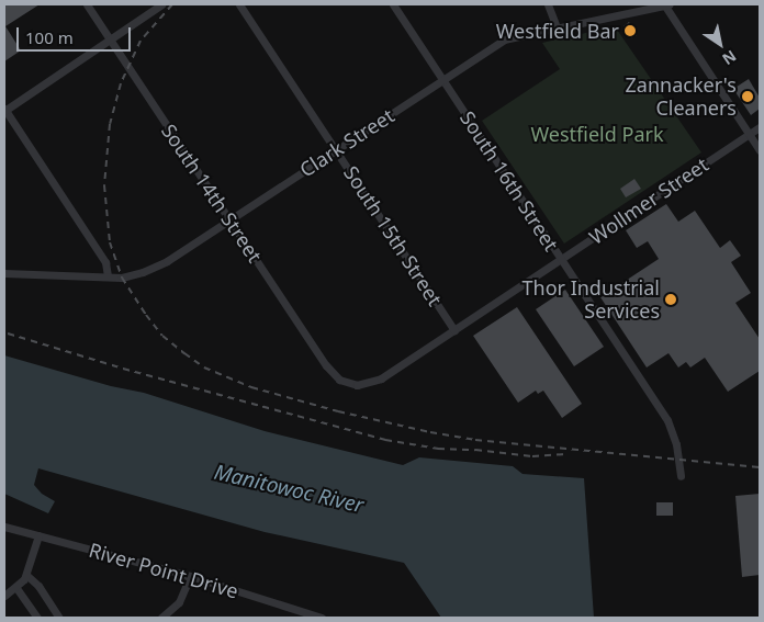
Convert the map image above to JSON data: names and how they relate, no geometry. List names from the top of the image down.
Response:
{
  "streets": {
    "street": [
      "Clark Street",
      "South 16th Street",
      "South 14th Street",
      "Wollmer Street",
      "South 15th Street",
      "River Point Drive"
    ]
  },
  "crossings": [
    ["Clark Street", "South 16th Street"],
    ["Clark Street", "South 14th Street"],
    ["Clark Street", "South 15th Street"],
    ["South 16th Street", "Wollmer Street"],
    ["South 14th Street", "Wollmer Street"],
    ["Wollmer Street", "South 15th Street"]
  ],
  "water": ["Manitowoc River"],
  "parks": ["Westfield Park"],
  "places": ["Westfield Bar", "Zannacker's Cleaners", "Thor Industrial Services"],
  "scale_bar": "100 m",
  "north": "bottom right"
}
